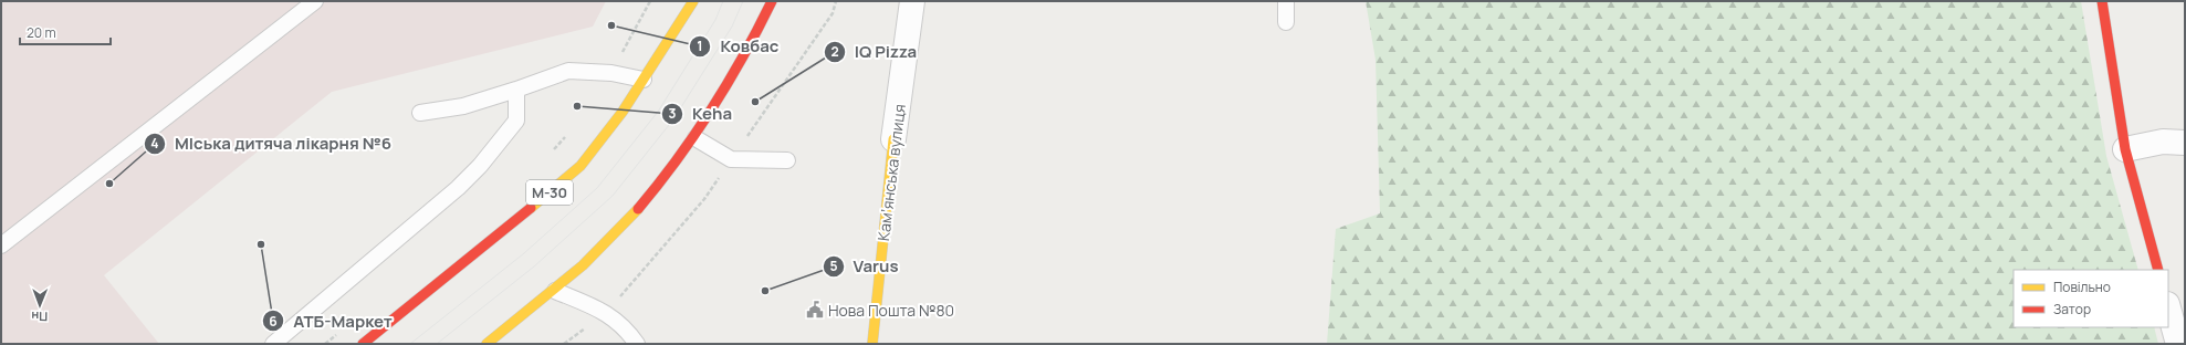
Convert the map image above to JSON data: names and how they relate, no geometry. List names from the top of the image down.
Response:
{
  "streets": {
    "main road": ["Камʼянська вулиця", "М-30"]
  },
  "places": {
    "other": [
      "Ковбас",
      "IQ Pizza",
      "Keha",
      "МІська дитяча лікарня №6",
      "АТБ-Маркет",
      "Varus"
    ],
    "public building": ["Нова Пошта №80"]
  },
  "legend": ["Повільно", "Затор"],
  "scale_bar": "20 m",
  "north": "bottom"
}
